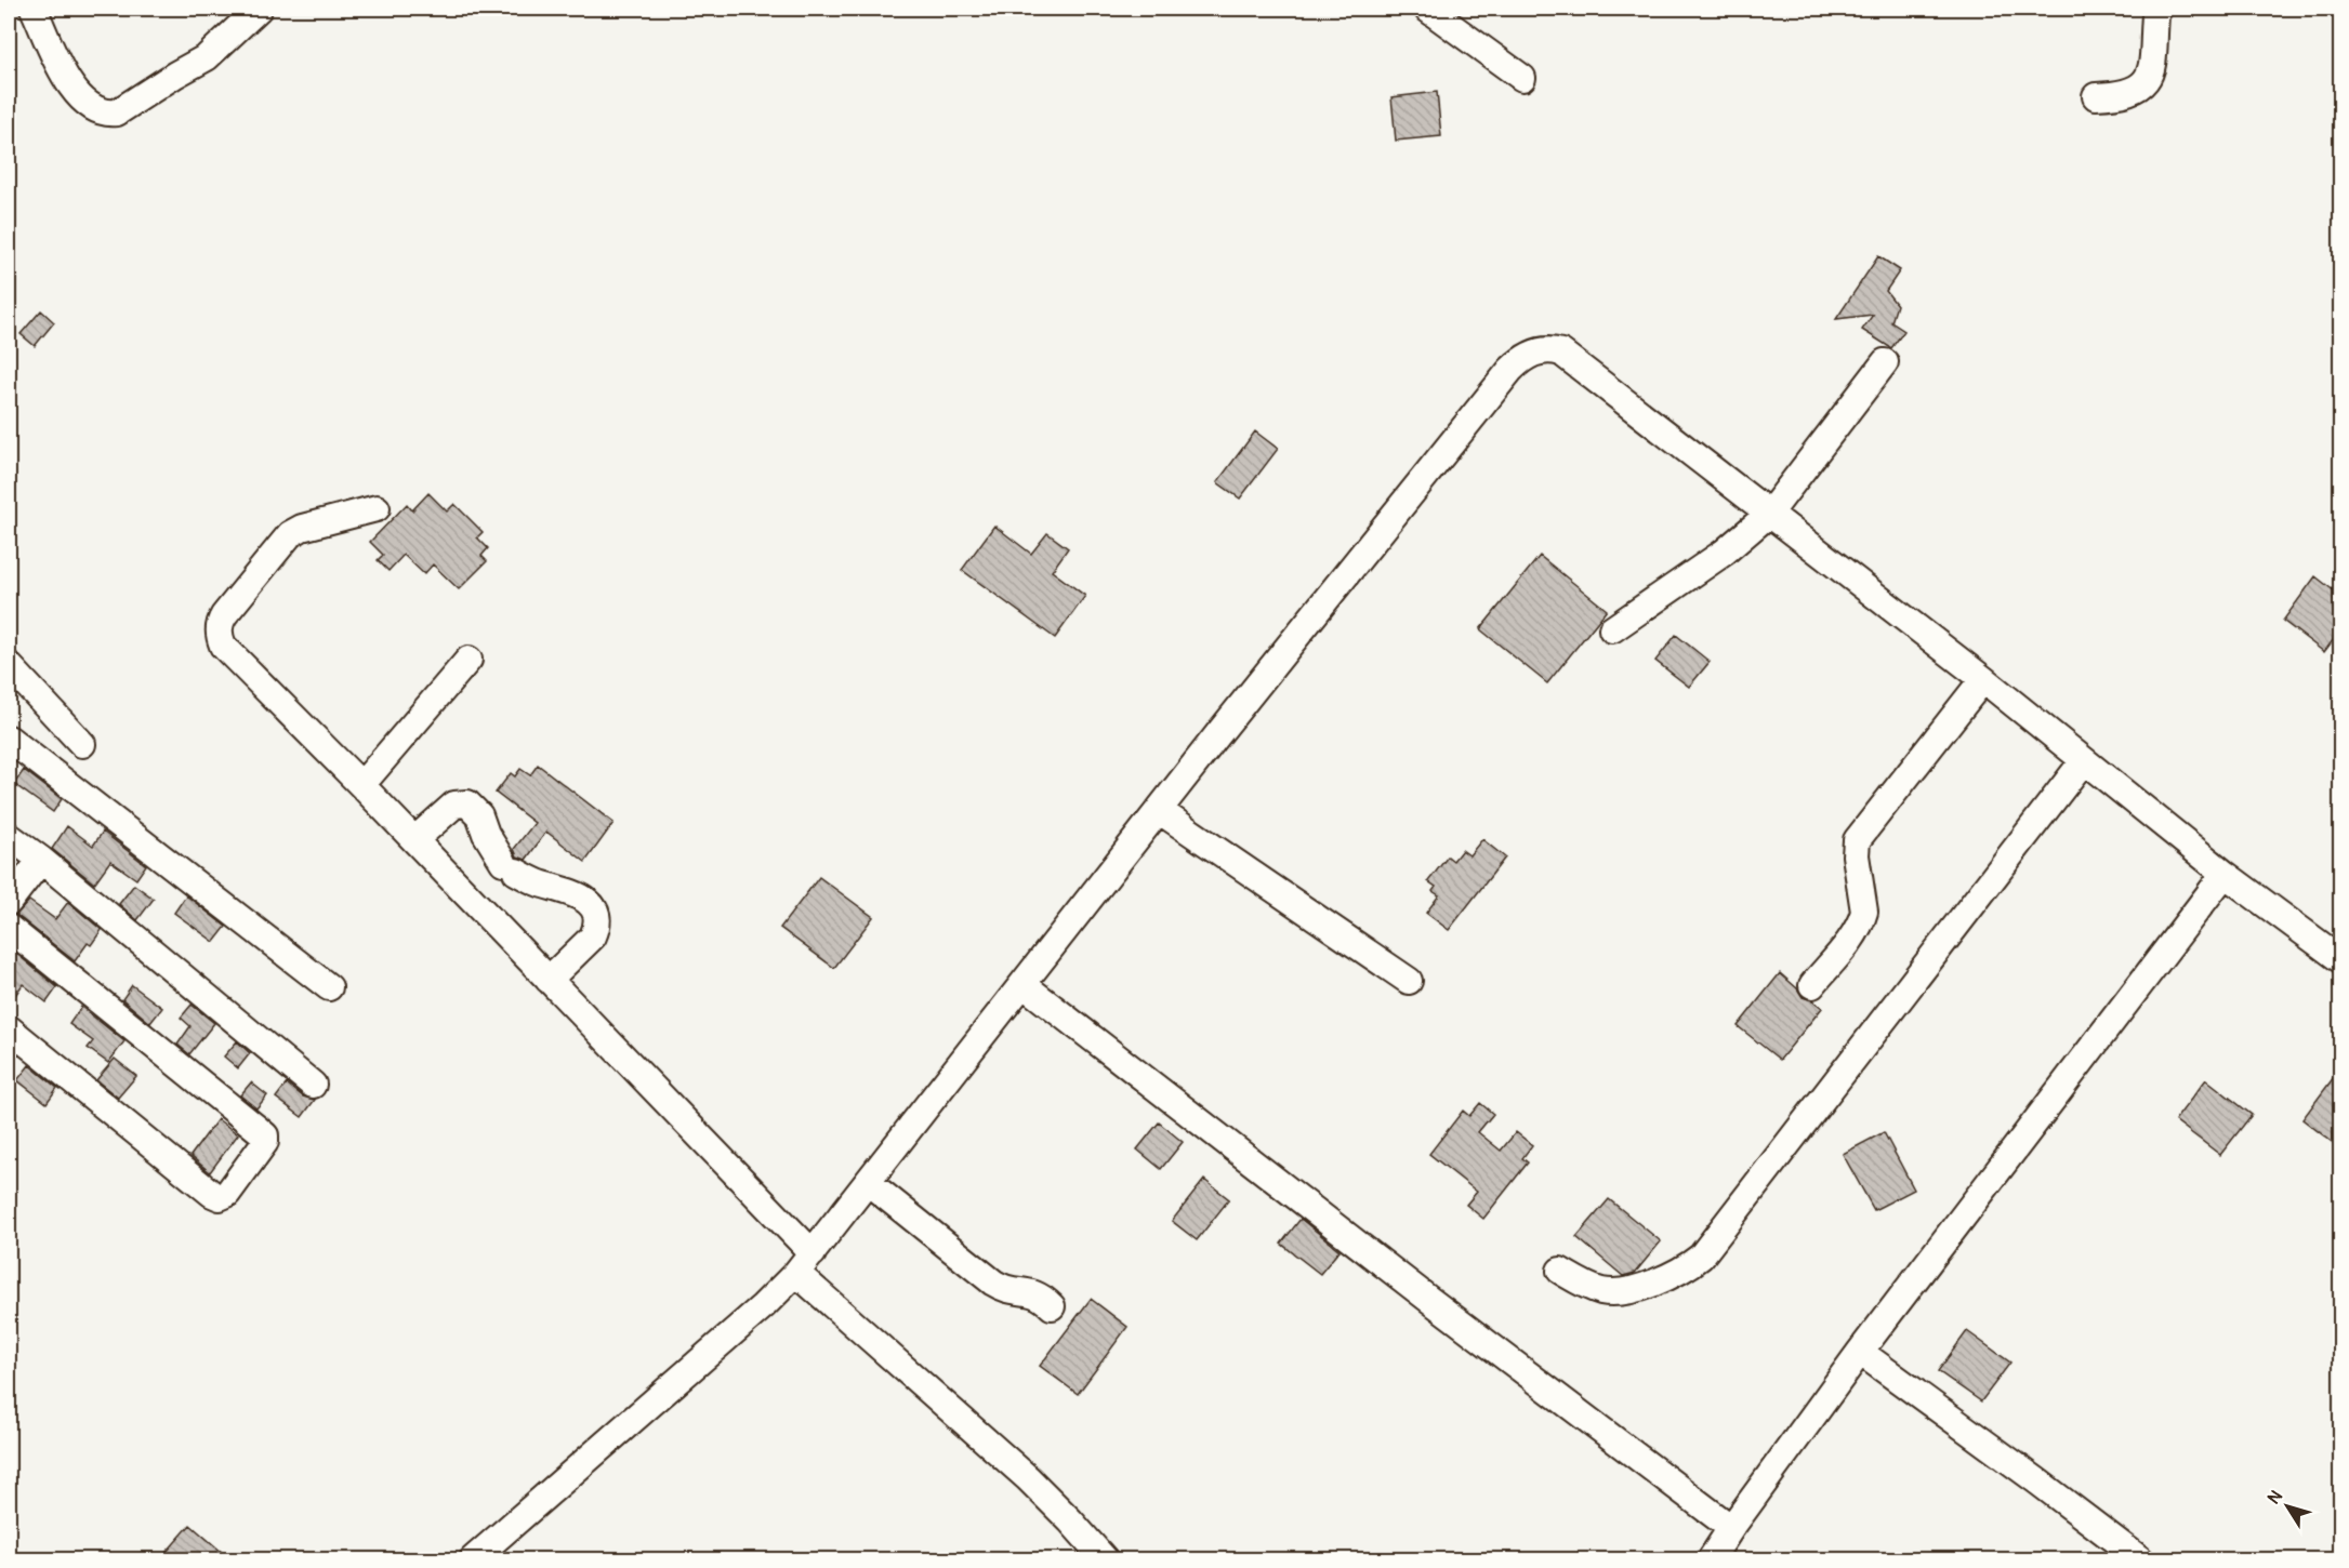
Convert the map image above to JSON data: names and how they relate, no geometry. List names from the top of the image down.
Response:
{
  "north": "top left"
}
